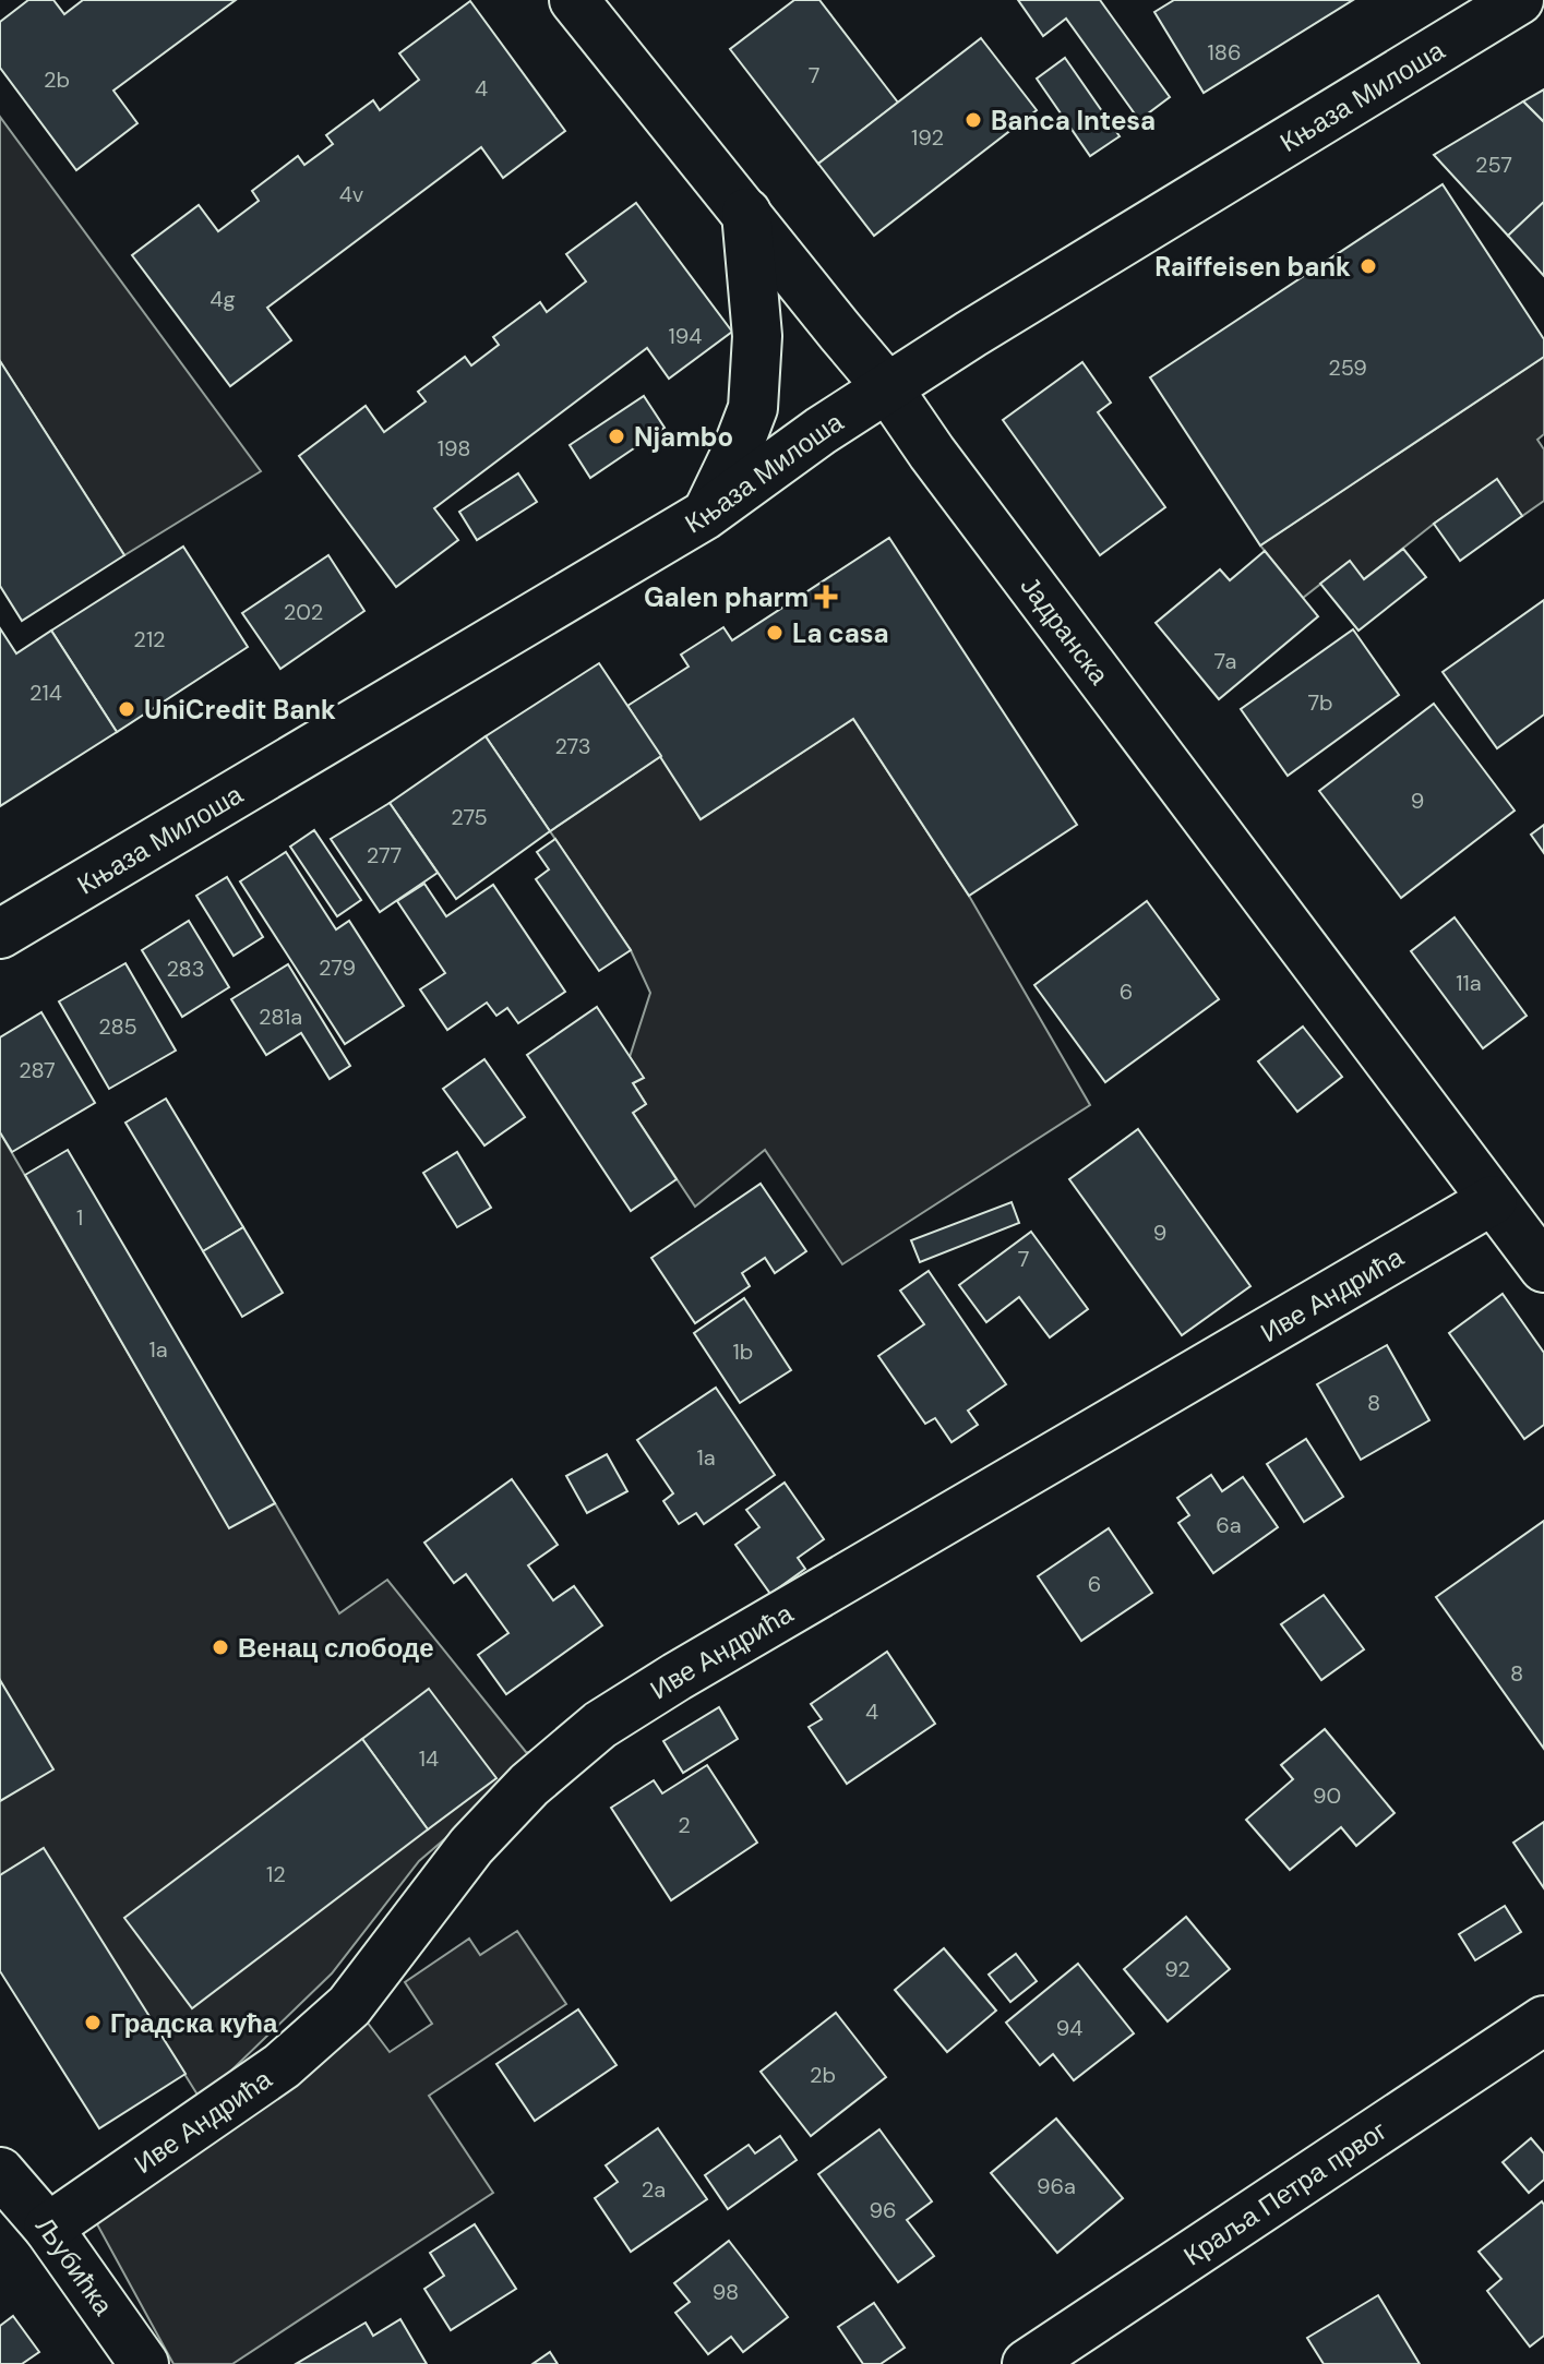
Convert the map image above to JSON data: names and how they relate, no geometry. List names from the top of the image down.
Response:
{
  "streets": {
    "street": [
      "Књаза Милоша",
      "Јадранска",
      "Иве Андрића",
      "Краља Петра првог",
      "Љубићка"
    ]
  },
  "crossings": [
    ["Књаза Милоша", "Јадранска"],
    ["Јадранска", "Иве Андрића"],
    ["Иве Андрића", "Љубићка"]
  ],
  "places": {
    "other": [
      "Banca Intesa",
      "Raiffeisen bank",
      "Njambo",
      "La casa",
      "UniCredit Bank",
      "Венац слободе",
      "Градска кућа"
    ],
    "health": ["Galen pharm"]
  },
  "house_numbers": [
    "186",
    "7",
    "2b",
    "4",
    "192",
    "257",
    "4v",
    "4g",
    "194",
    "259",
    "198",
    "202",
    "212",
    "7a",
    "214",
    "7b",
    "273",
    "9",
    "275",
    "277",
    "279",
    "283",
    "11a",
    "6",
    "281a",
    "285",
    "287",
    "1",
    "9",
    "7",
    "1a",
    "1b",
    "8",
    "1a",
    "6a",
    "6",
    "8",
    "4",
    "14",
    "90",
    "2",
    "12",
    "92",
    "94",
    "2b",
    "96a",
    "2a",
    "96",
    "98"
  ]
}
